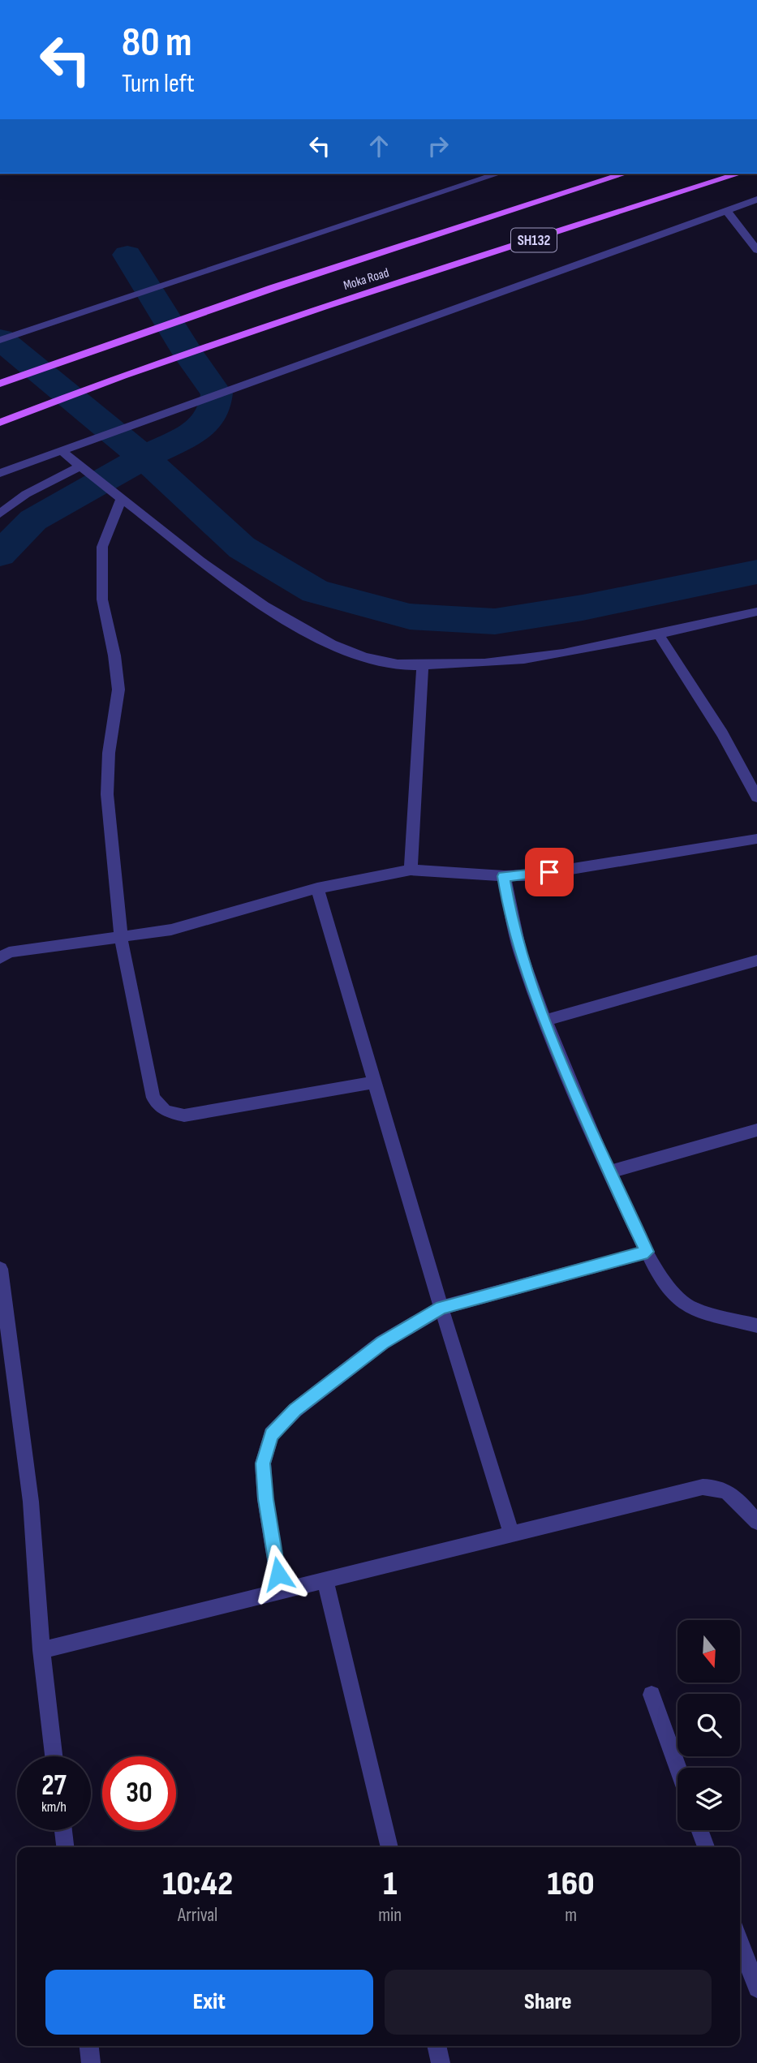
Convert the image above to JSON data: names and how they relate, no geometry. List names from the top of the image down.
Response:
{
  "streets": {
    "main road": ["SH132", "Moka Road"]
  },
  "north": "bottom",
  "page": {
    "turn": ["80 m", "Turn left"],
    "speed": "27 km/h",
    "limit": "30",
    "eta": [
      "10:42",
      "Arrival",
      "1",
      "min",
      "160",
      "m"
    ],
    "buttons": ["Exit", "Share"]
  }
}
